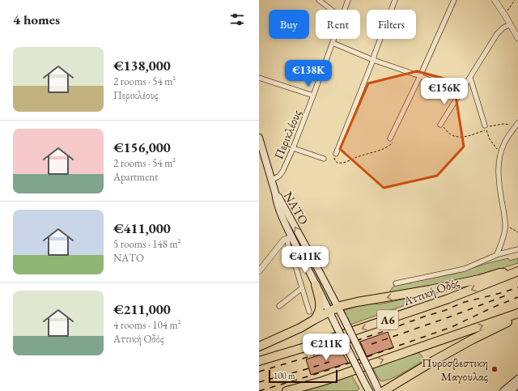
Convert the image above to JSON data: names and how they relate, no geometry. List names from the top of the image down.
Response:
{
  "streets": {
    "highway": ["Αττική Οδός", "Α6"],
    "main road": ["ΝΑΤΟ"],
    "street": ["Περικλέους"]
  },
  "places": ["Πυροσβεστικη Μαγουλας"],
  "scale_bar": "100 m",
  "page": {
    "heading": "4 homes",
    "chip": ["Buy", "Rent", "Filters"],
    "list": [
      {
        "name": "€138,000",
        "note": "2 rooms · 54 m² · Περικλέους"
      },
      {
        "name": "€156,000",
        "note": "2 rooms · 54 m² · Apartment"
      },
      {
        "name": "€411,000",
        "note": "5 rooms · 148 m² · ΝΑΤΟ"
      },
      {
        "name": "€211,000",
        "note": "4 rooms · 104 m² · Αττική Οδός"
      }
    ],
    "price": [
      "€138K",
      "€156K",
      "€411K",
      "€211K"
    ],
    "scale": "100 m"
  }
}
